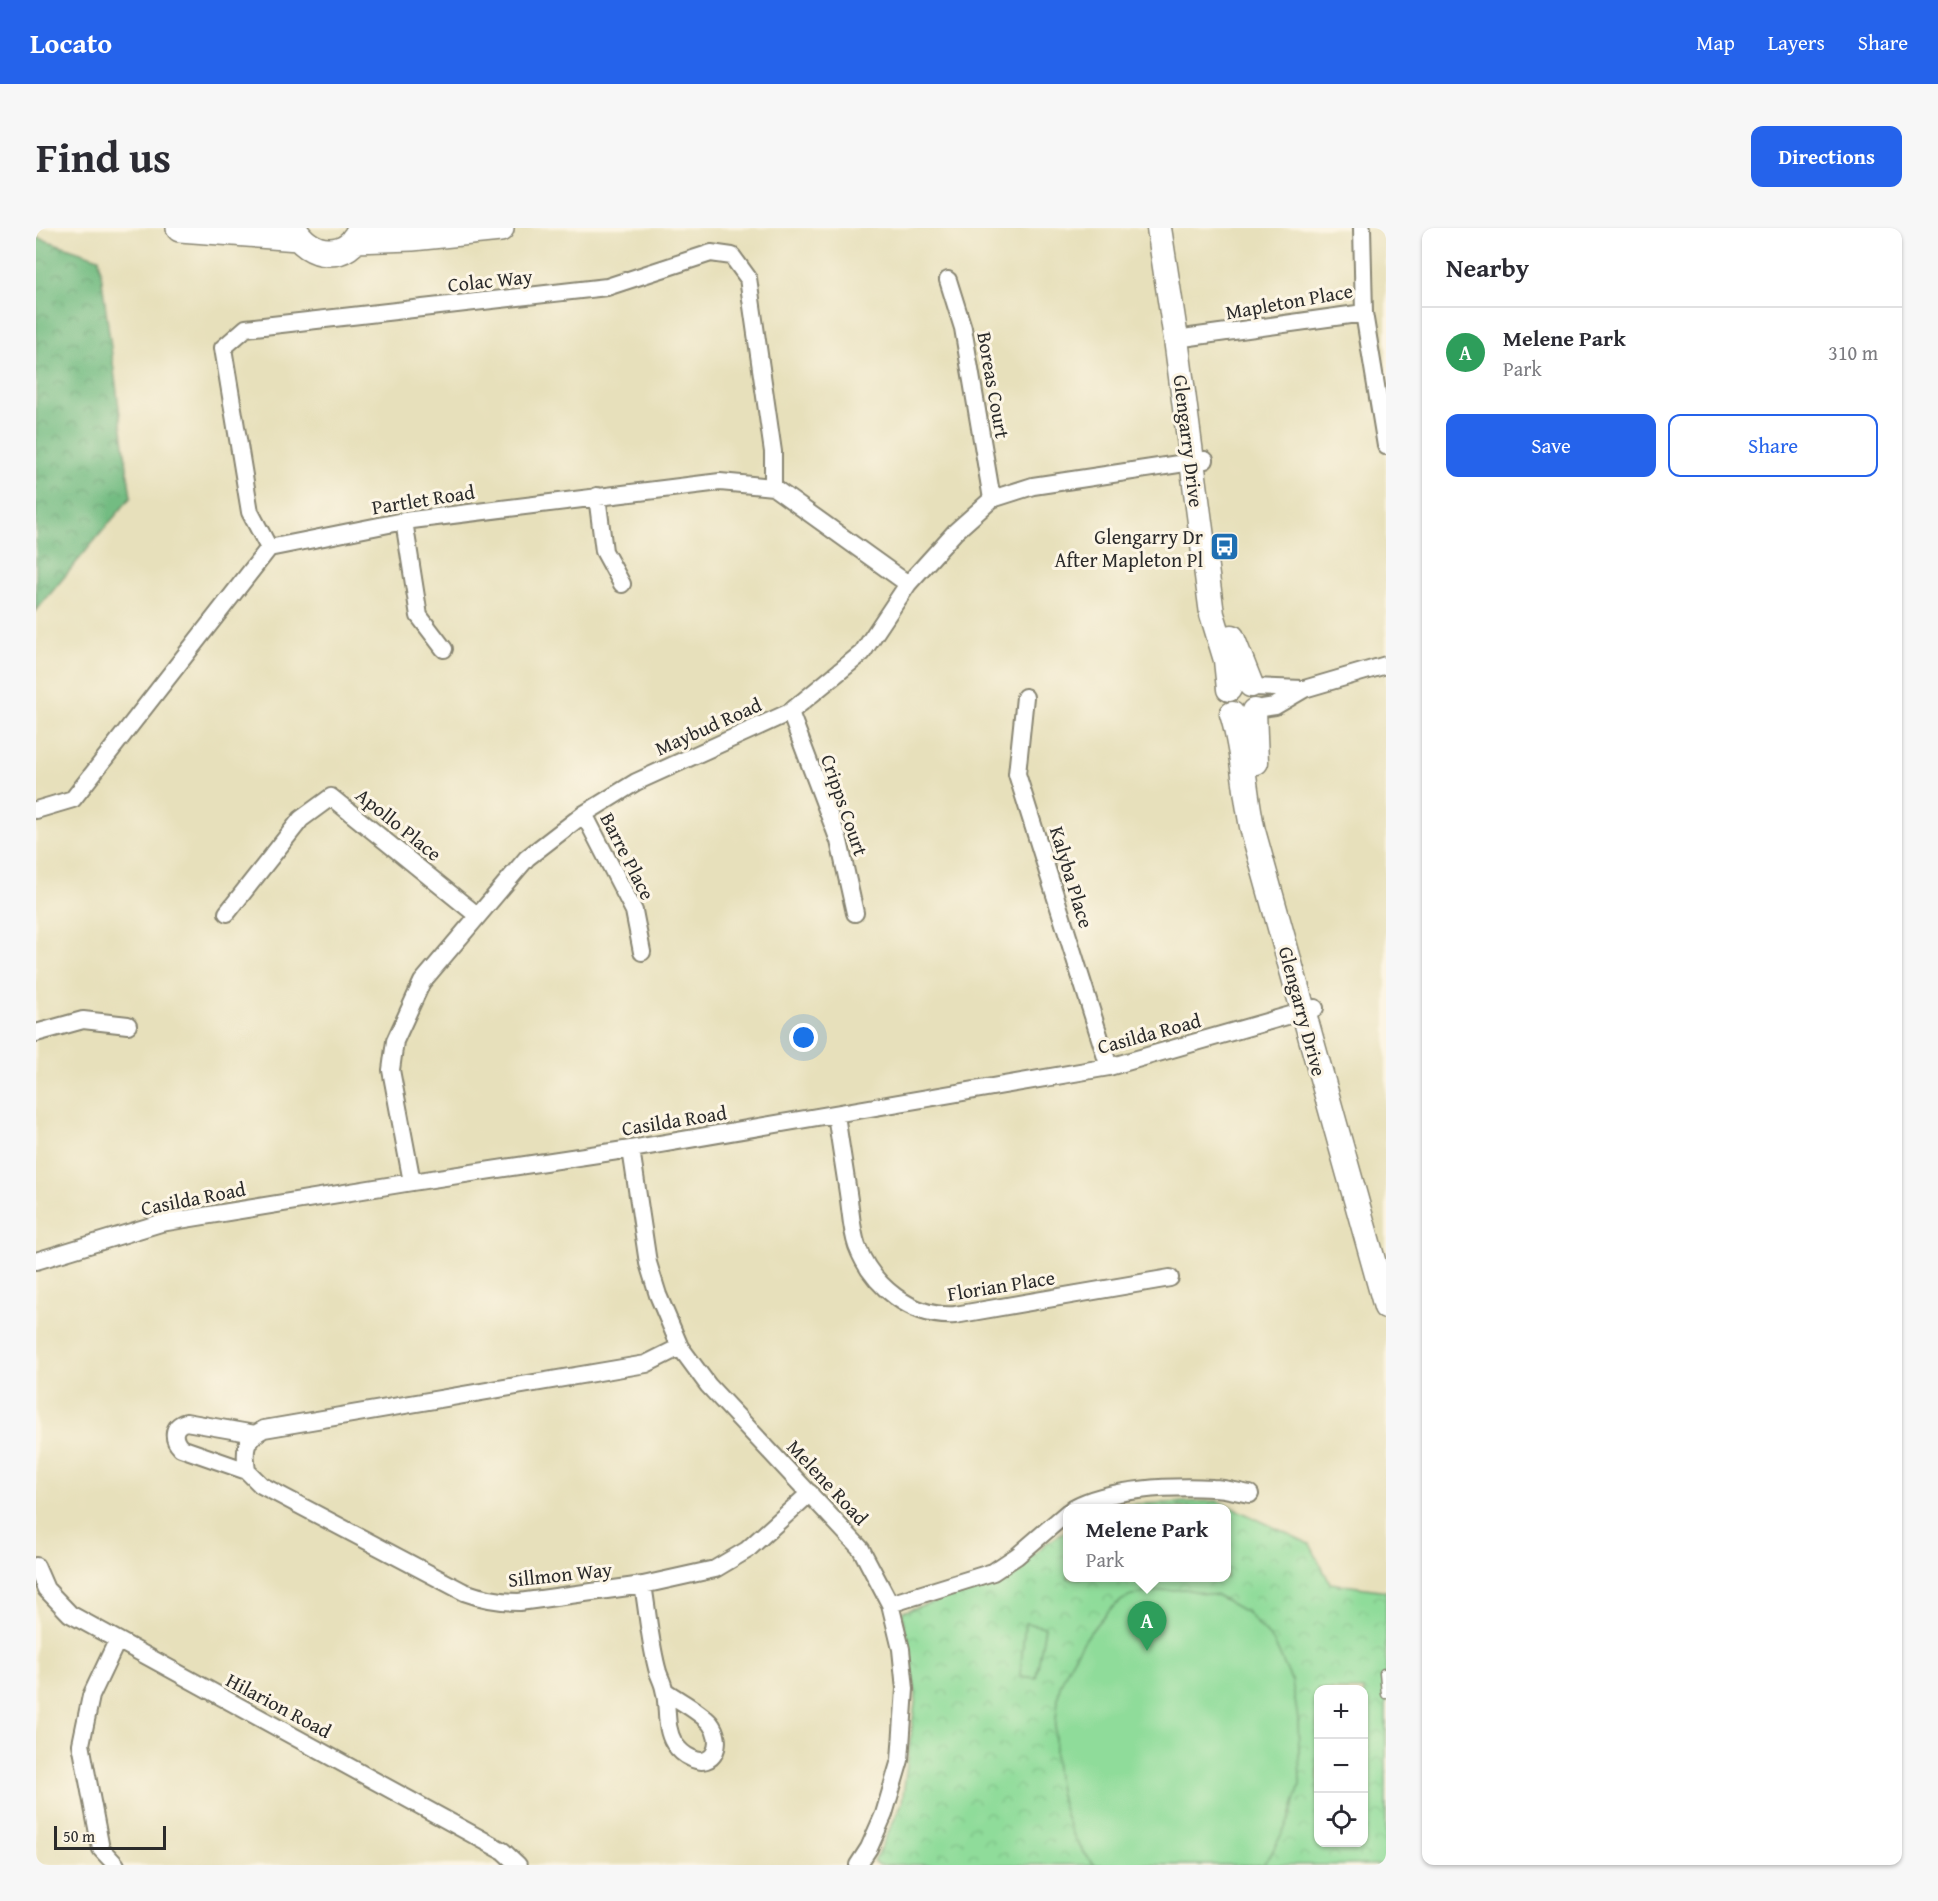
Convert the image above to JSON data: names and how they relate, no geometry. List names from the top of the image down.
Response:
{
  "streets": {
    "main road": ["Glengarry Drive"],
    "street": [
      "Colac Way",
      "Mapleton Place",
      "Boreas Court",
      "Partlet Road",
      "Maybud Road",
      "Cripps Court",
      "Apollo Place",
      "Barre Place",
      "Kalyba Place",
      "Casilda Road",
      "Florian Place",
      "Melene Road",
      "Sillmon Way",
      "Hilarion Road"
    ]
  },
  "crossings": [
    ["Colac Way", "Partlet Road"],
    ["Mapleton Place", "Glengarry Drive"],
    ["Boreas Court", "Maybud Road"],
    ["Glengarry Drive", "Maybud Road"],
    ["Glengarry Drive", "Casilda Road"],
    ["Maybud Road", "Cripps Court"],
    ["Maybud Road", "Apollo Place"],
    ["Maybud Road", "Barre Place"],
    ["Maybud Road", "Casilda Road"],
    ["Kalyba Place", "Casilda Road"],
    ["Casilda Road", "Florian Place"],
    ["Casilda Road", "Melene Road"],
    ["Melene Road", "Sillmon Way"]
  ],
  "places": {
    "bus stop": ["Glengarry Dr After Mapleton Pl"]
  },
  "scale_bar": "50 m",
  "page": {
    "header": "Locato",
    "nav": ["Map", "Layers", "Share"],
    "title": "Find us",
    "buttons": [
      "Directions",
      ["Save", "Share"]
    ],
    "heading": "Nearby",
    "list": [
      {
        "mark": "A",
        "name": "Melene Park",
        "note": "Park",
        "value": "310 m"
      }
    ],
    "popup": ["Melene Park", "Park"],
    "pins": "A",
    "map_buttons": ["+", "−"],
    "scale": "50 m"
  }
}
